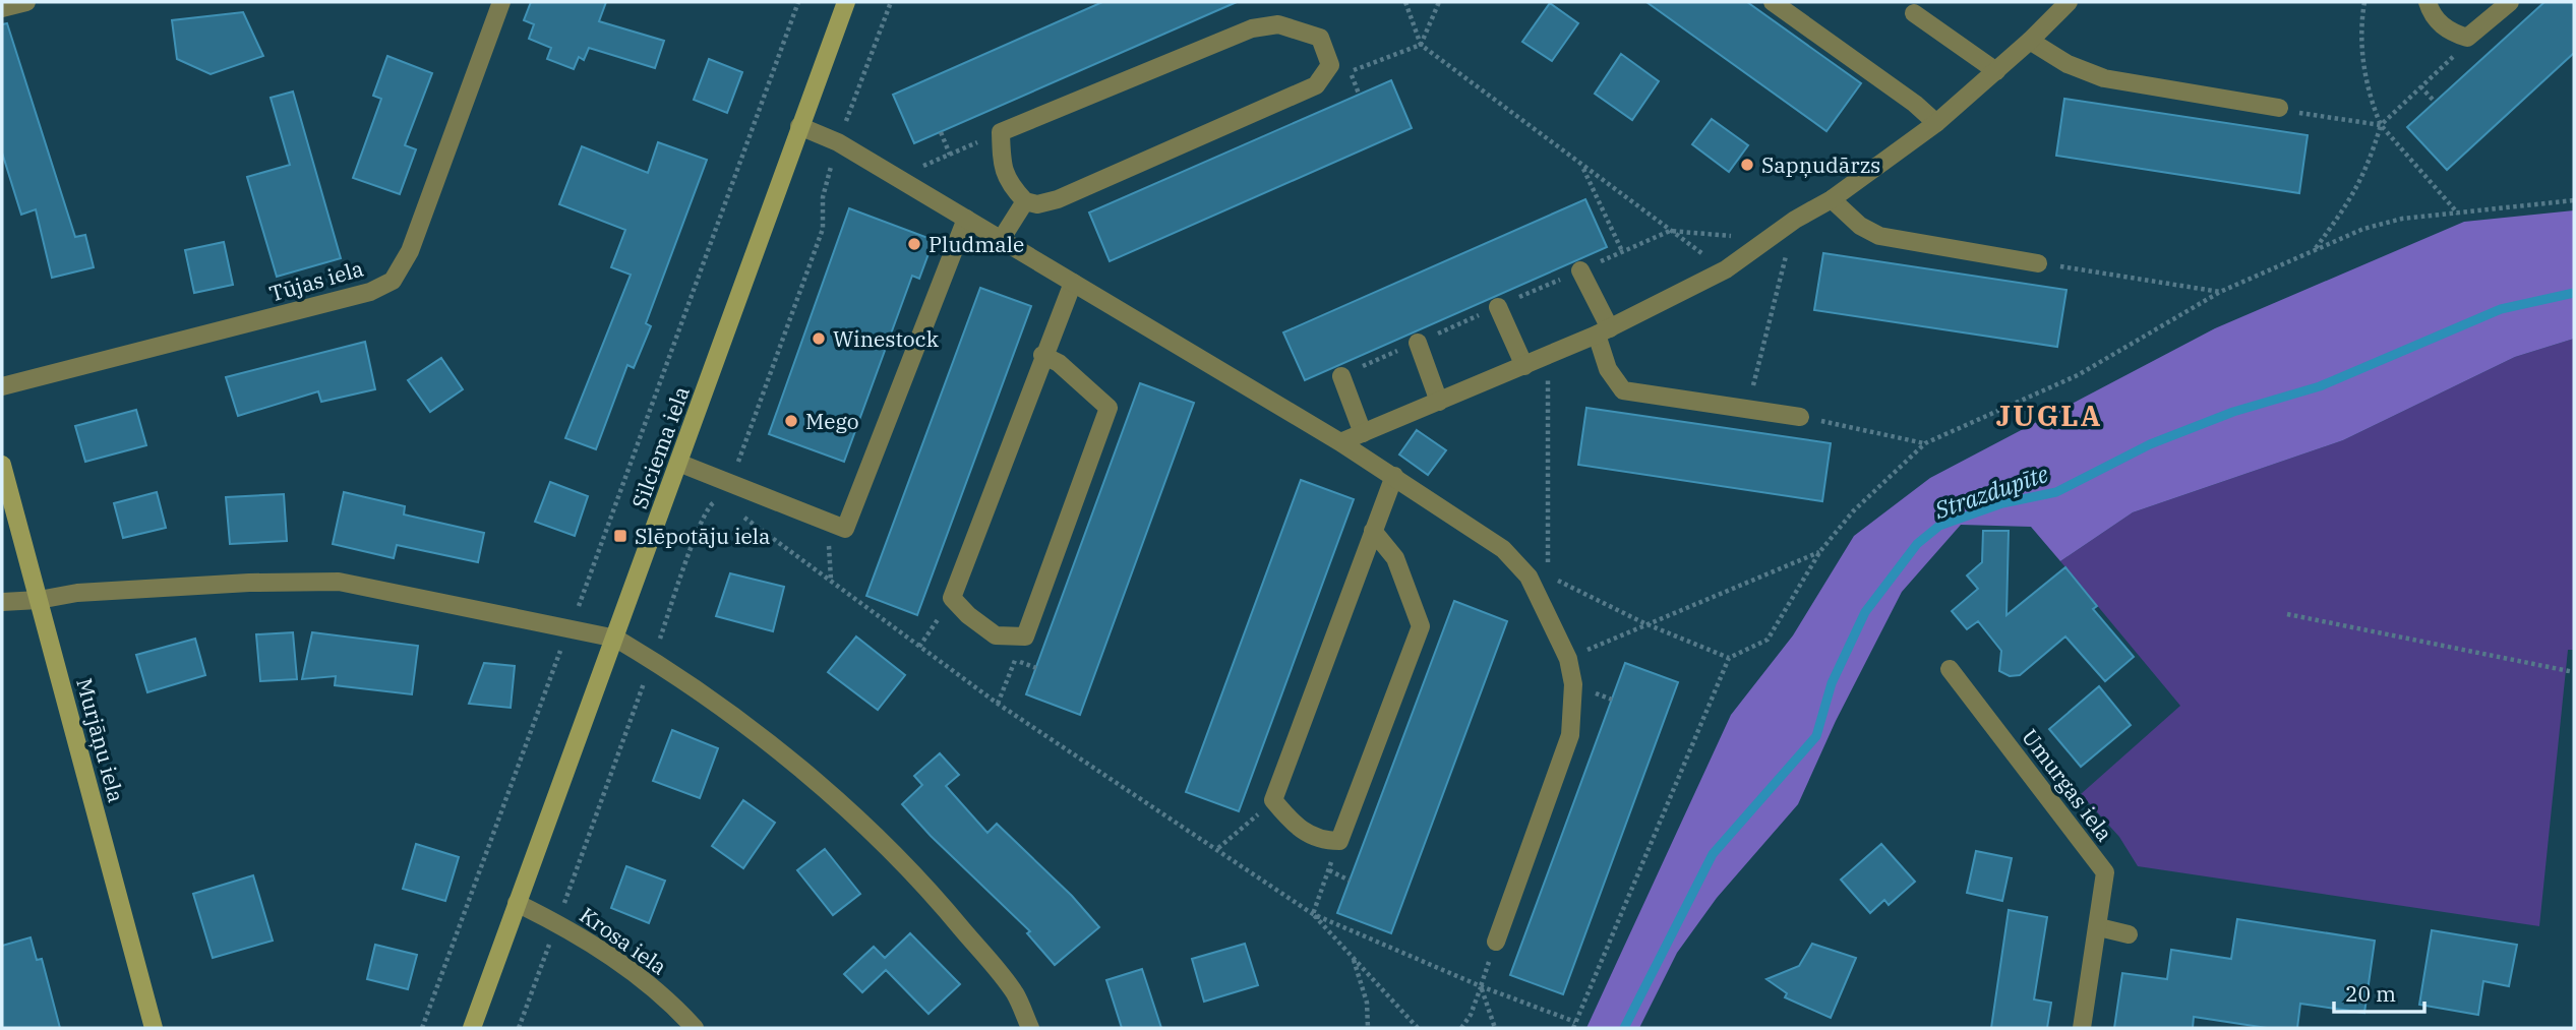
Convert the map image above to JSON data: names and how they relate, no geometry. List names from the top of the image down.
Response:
{
  "streets": {
    "street": [
      "Tūjas iela",
      "Silciema iela",
      "Murjāņu iela",
      "Umurgas iela",
      "Krosa iela"
    ]
  },
  "crossings": [
    ["Silciema iela", "Krosa iela"]
  ],
  "districts": ["JUGLA"],
  "water": ["Strazdupīte"],
  "places": {
    "other": [
      "Sapņudārzs",
      "Pludmale",
      "Winestock",
      "Mego"
    ],
    "transit": ["Slēpotāju iela"]
  },
  "scale_bar": "20 m"
}
